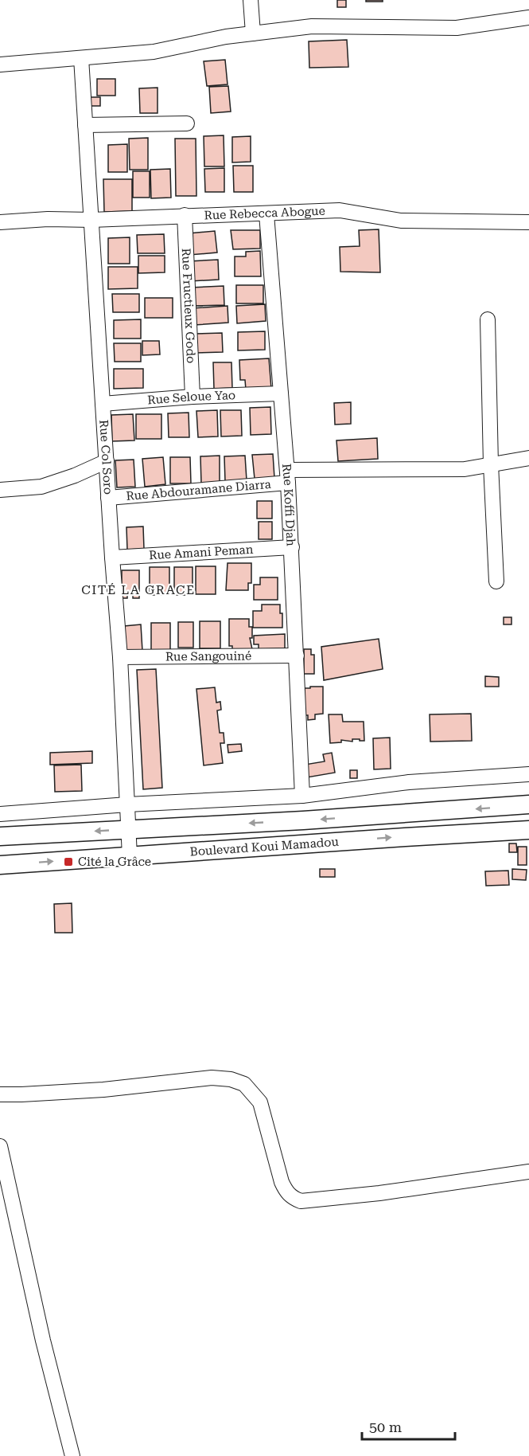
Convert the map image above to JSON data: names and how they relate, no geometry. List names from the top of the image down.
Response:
{
  "streets": {
    "main road": ["Boulevard Koui Mamadou"],
    "street": [
      "Rue Rebecca Abogue",
      "Rue Fructieux Godo",
      "Rue Seloue Yao",
      "Rue Col Soro",
      "Rue Abdouramane Diarra",
      "Rue Koffi Djah",
      "Rue Amani Peman",
      "Rue Sangouiné"
    ]
  },
  "crossings": [
    ["Rue Rebecca Abogue", "Rue Fructieux Godo"],
    ["Rue Rebecca Abogue", "Rue Col Soro"],
    ["Rue Rebecca Abogue", "Rue Koffi Djah"],
    ["Rue Fructieux Godo", "Rue Seloue Yao"],
    ["Rue Seloue Yao", "Rue Col Soro"],
    ["Rue Seloue Yao", "Rue Koffi Djah"],
    ["Rue Col Soro", "Rue Abdouramane Diarra"],
    ["Rue Col Soro", "Rue Amani Peman"],
    ["Rue Col Soro", "Rue Sangouiné"],
    ["Rue Col Soro", "Boulevard Koui Mamadou"],
    ["Rue Abdouramane Diarra", "Rue Koffi Djah"],
    ["Rue Koffi Djah", "Rue Amani Peman"],
    ["Rue Koffi Djah", "Rue Sangouiné"]
  ],
  "districts": ["CITÉ LA GRACE"],
  "places": {
    "transit": ["Cité la Grâce"]
  },
  "scale_bar": "50 m"
}
